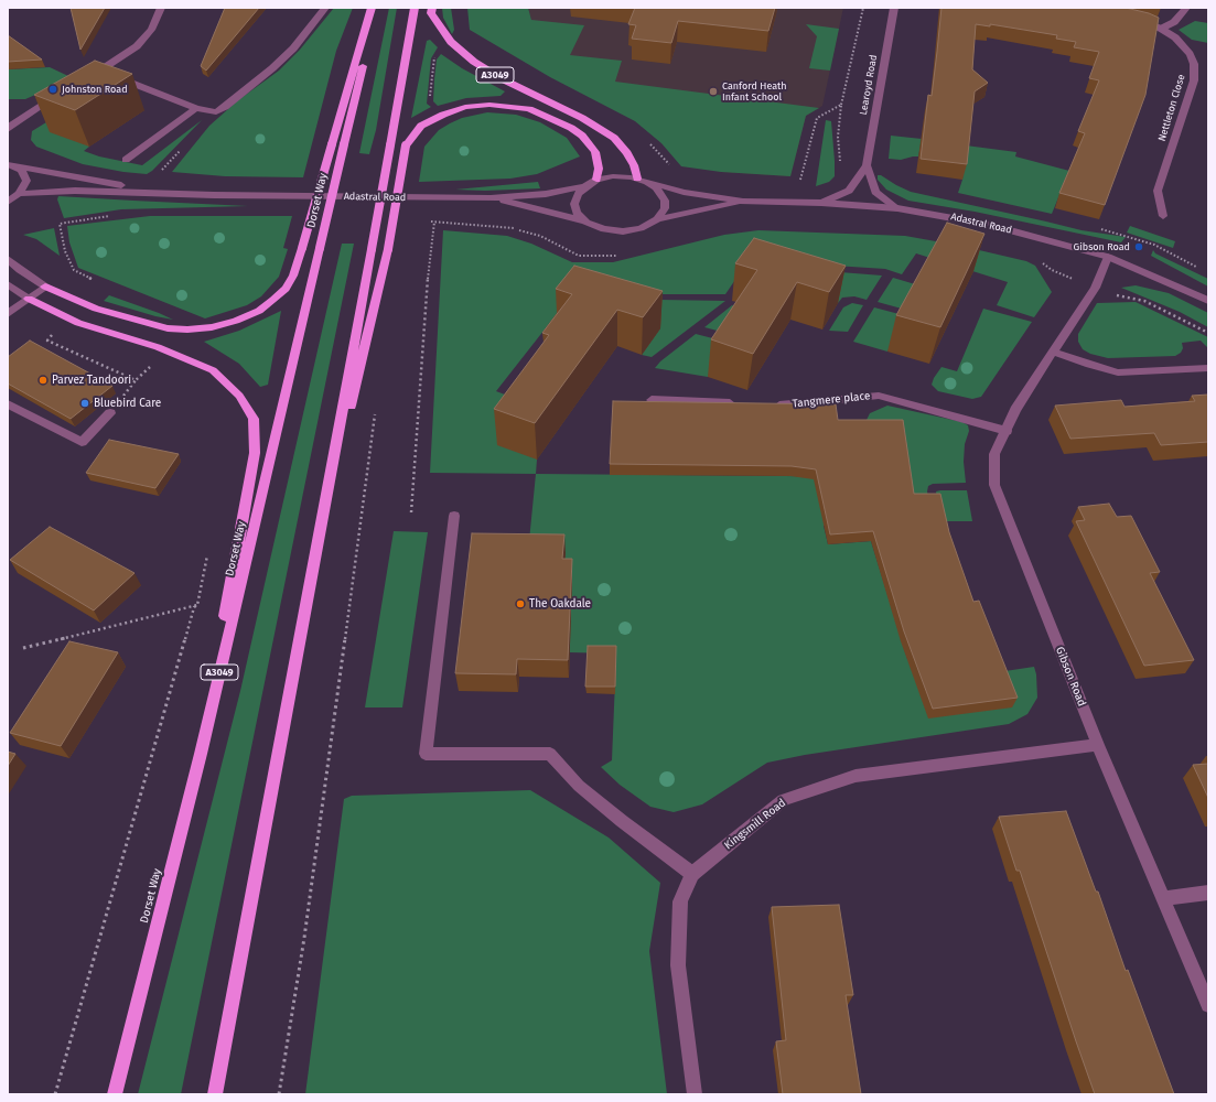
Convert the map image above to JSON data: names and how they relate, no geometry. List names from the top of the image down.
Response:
{
  "streets": {
    "highway": ["A3049", "Dorset Way"],
    "street": [
      "Learoyd Road",
      "Nettleton Close",
      "Adastral Road",
      "Tangmere place",
      "Gibson Road",
      "Kingsmill Road"
    ]
  },
  "crossings": [
    ["A3049", "Adastral Road"],
    ["A3049", "Dorset Way"],
    ["Learoyd Road", "Adastral Road"],
    ["Adastral Road", "Gibson Road"],
    ["Tangmere place", "Gibson Road"],
    ["Gibson Road", "Kingsmill Road"]
  ],
  "places": [
    "Johnston Road",
    "Canford Heath Infant School",
    "Gibson Road",
    "Parvez Tandoori",
    "Bluebird Care",
    "The Oakdale"
  ]
}
